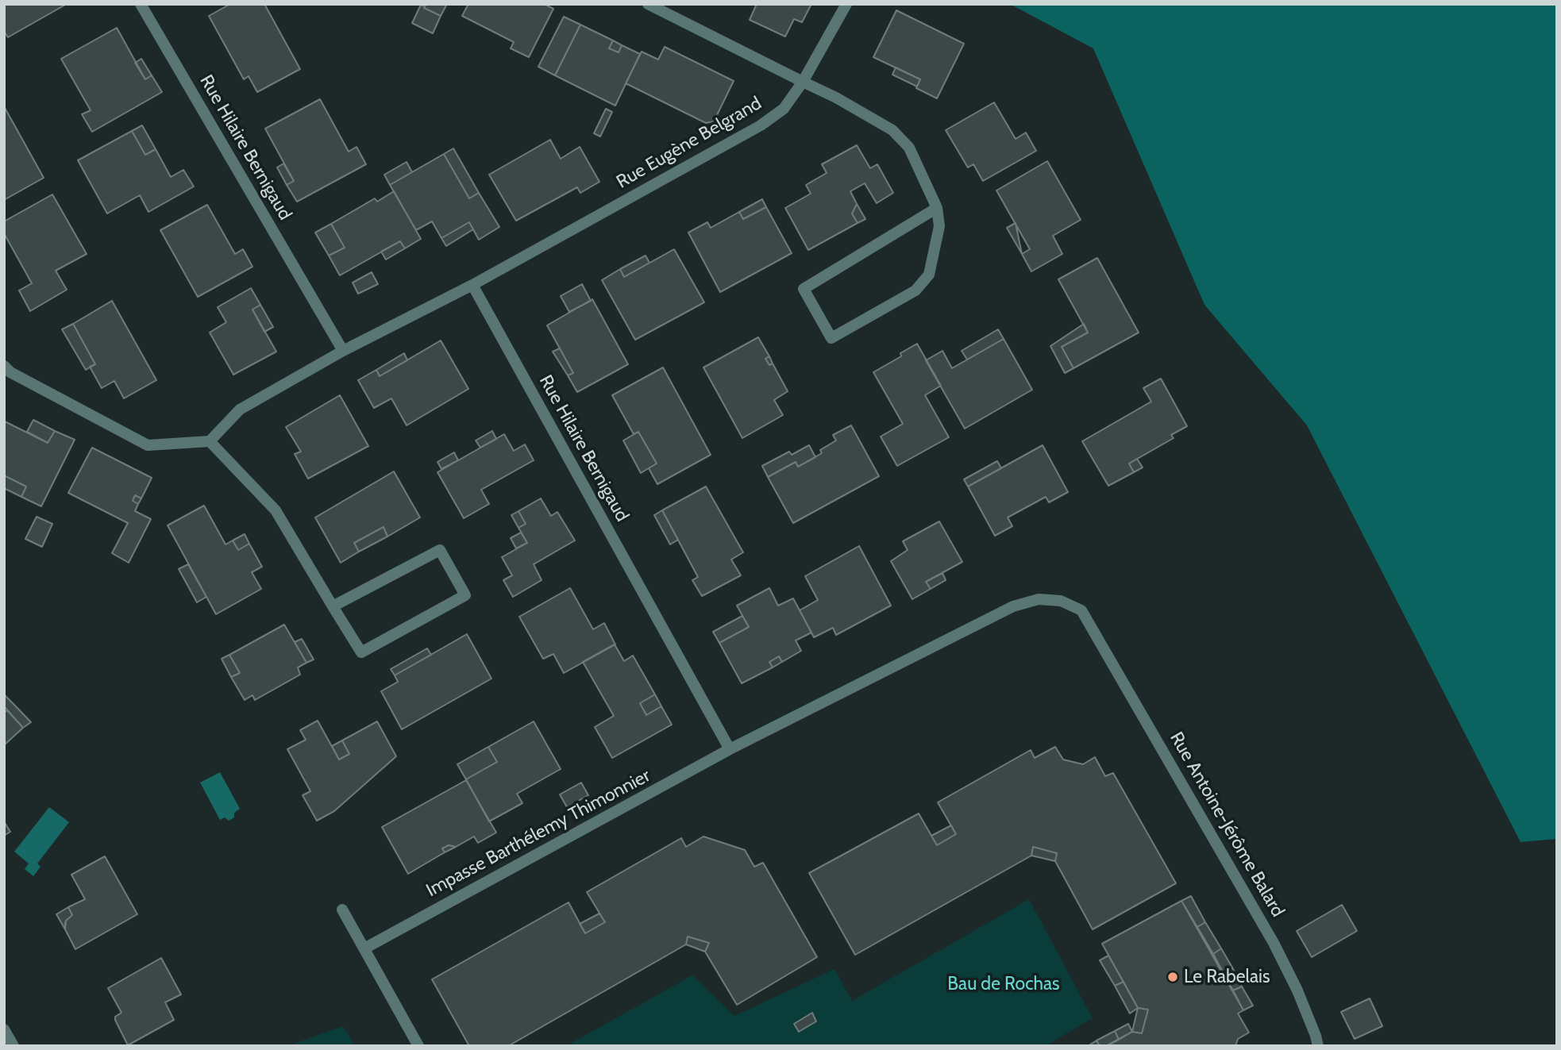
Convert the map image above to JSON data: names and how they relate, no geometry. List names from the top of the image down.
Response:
{
  "streets": {
    "street": [
      "Rue Eugène Belgrand",
      "Rue Hilaire Bernigaud",
      "Rue Antoine-Jérôme Balard",
      "Impasse Barthélemy Thimonnier"
    ]
  },
  "crossings": [
    ["Rue Eugène Belgrand", "Rue Hilaire Bernigaud"],
    ["Rue Hilaire Bernigaud", "Rue Antoine-Jérôme Balard"],
    ["Rue Hilaire Bernigaud", "Impasse Barthélemy Thimonnier"],
    ["Rue Antoine-Jérôme Balard", "Impasse Barthélemy Thimonnier"]
  ],
  "parks": ["Bau de Rochas"],
  "places": ["Le Rabelais"]
}
